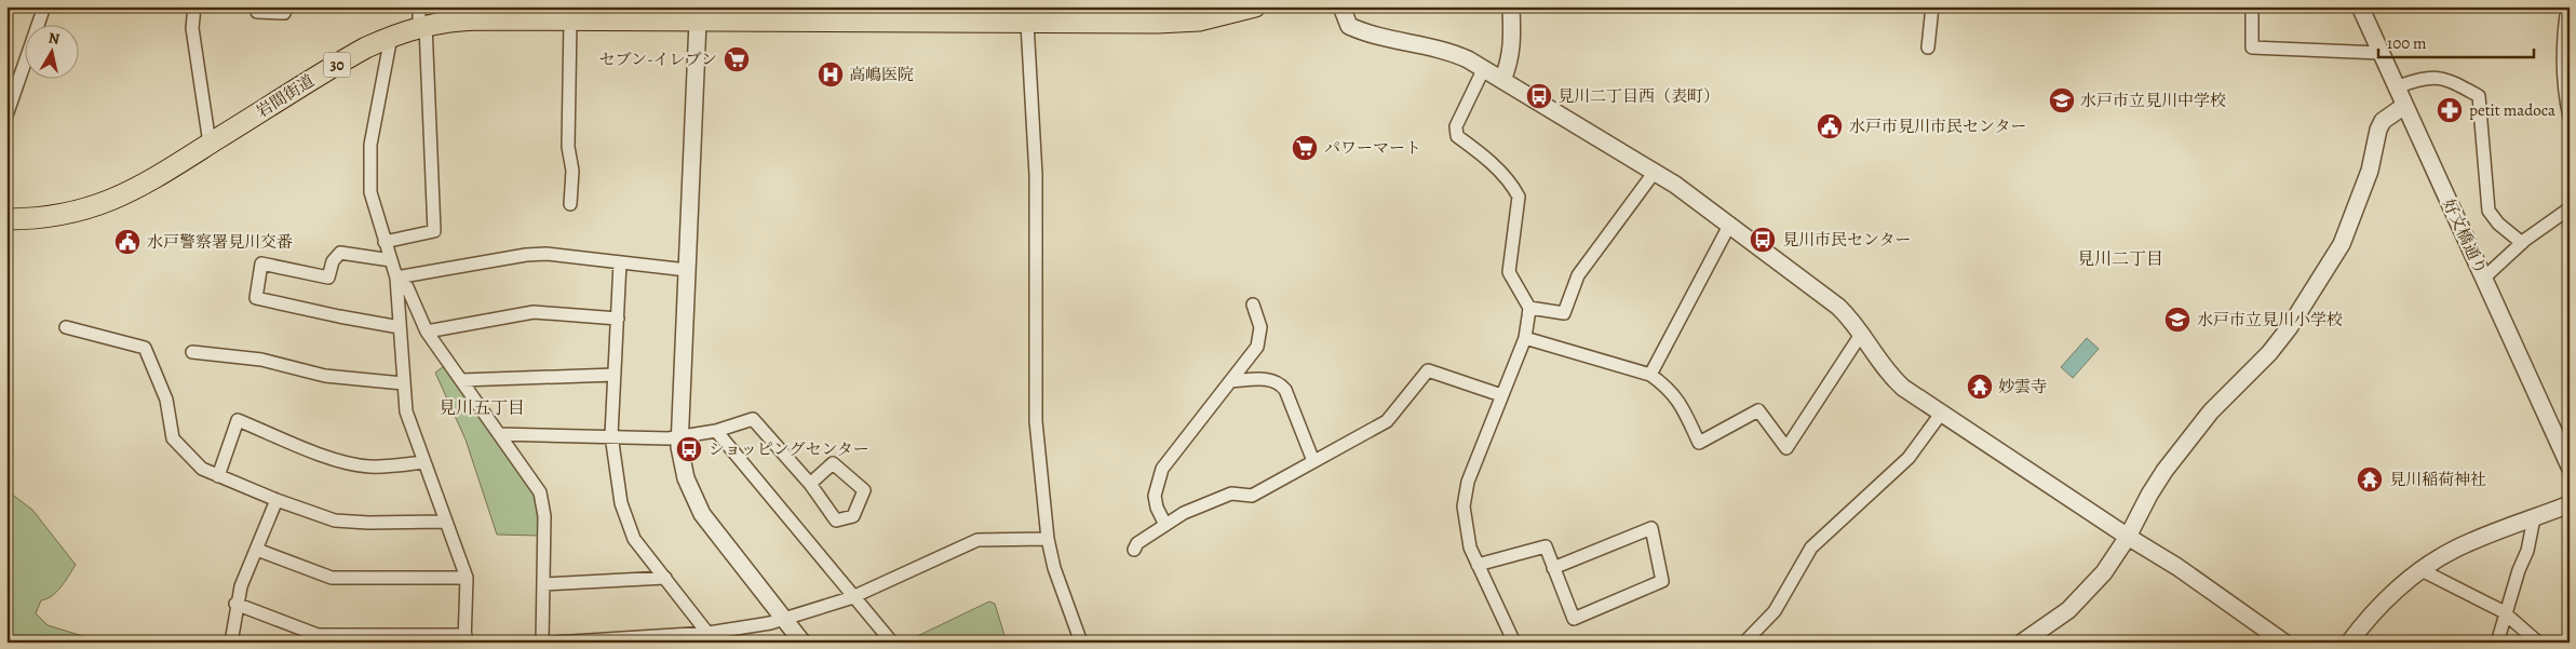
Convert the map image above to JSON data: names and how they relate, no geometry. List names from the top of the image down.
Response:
{
  "streets": {
    "main road": ["30", "岩間街道"],
    "street": ["好文橋通り"]
  },
  "districts": ["見川二丁目", "見川五丁目"],
  "places": {
    "supermarket": ["セブン-イレブン", "パワーマート"],
    "hospital": ["高嶋医院"],
    "bus stop": ["見川二丁目西（表町）", "見川市民センター", "ショッピングセンター"],
    "school or university": ["水戸市立見川中学校", "水戸市立見川小学校"],
    "pharmacy": ["petit madoca"],
    "public building": ["水戸市見川市民センター", "水戸警察署見川交番"],
    "temple": ["妙雲寺", "見川稲荷神社"]
  },
  "scale_bar": "100 m",
  "north": "top"
}
